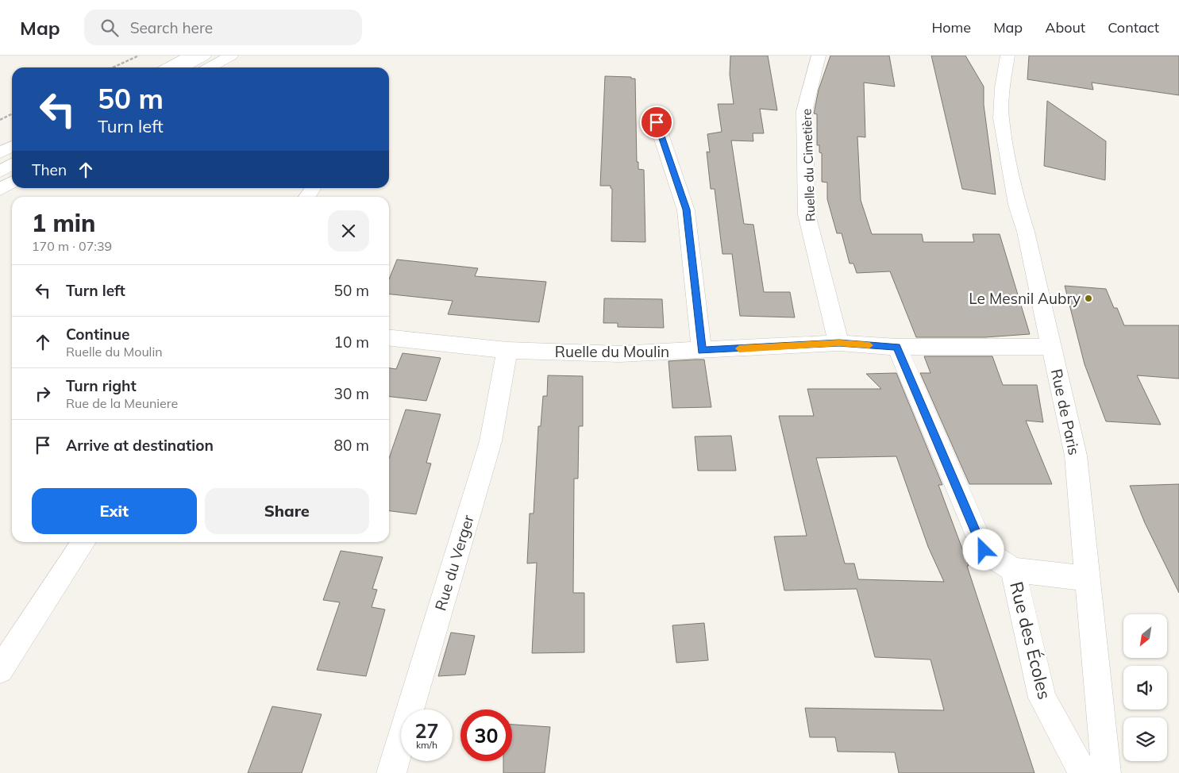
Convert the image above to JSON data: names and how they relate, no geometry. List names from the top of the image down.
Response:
{
  "streets": {
    "street": [
      "Ruelle du Cimetière",
      "Ruelle du Moulin",
      "Rue de Paris",
      "Rue du Verger",
      "Rue des Écoles"
    ]
  },
  "crossings": [
    ["Ruelle du Cimetière", "Ruelle du Moulin"],
    ["Ruelle du Moulin", "Rue de Paris"],
    ["Ruelle du Moulin", "Rue du Verger"],
    ["Ruelle du Moulin", "Rue des Écoles"],
    ["Rue de Paris", "Rue des Écoles"]
  ],
  "places": ["Le Mesnil Aubry"],
  "north": "bottom left",
  "page": {
    "header": "Map",
    "search": "Search here",
    "nav": [
      "Home",
      "Map",
      "About",
      "Contact"
    ],
    "turn": ["50 m", "Turn left"],
    "then": "Then",
    "heading": ["1 min", "170 m · 07:39"],
    "list": [
      {
        "name": "Turn left",
        "value": "50 m"
      },
      {
        "name": "Continue",
        "note": "Ruelle du Moulin",
        "value": "10 m"
      },
      {
        "name": "Turn right",
        "note": "Rue de la Meuniere",
        "value": "30 m"
      },
      {
        "name": "Arrive at destination",
        "value": "80 m"
      }
    ],
    "buttons": ["Exit", "Share"],
    "speed": "27 km/h",
    "limit": "30"
  }
}
